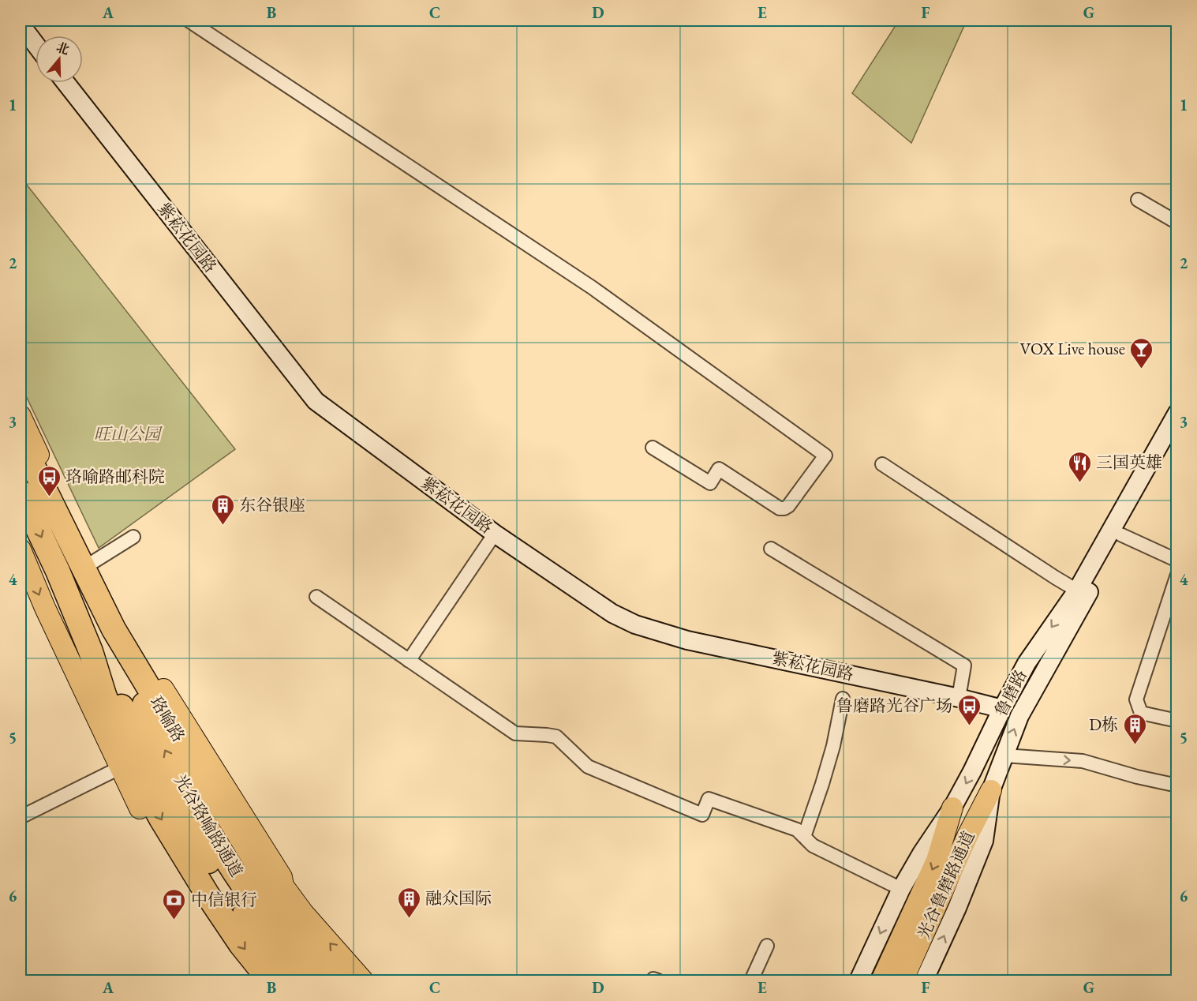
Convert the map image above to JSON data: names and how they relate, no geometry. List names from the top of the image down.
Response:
{
  "streets": {
    "highway": ["珞喻路", "光谷珞喻路通道"],
    "main road": ["紫菘花园路", "鲁磨路", "光谷鲁磨路通道"]
  },
  "crossings": [
    ["紫菘花园路", "鲁磨路"],
    ["鲁磨路", "光谷鲁磨路通道"],
    ["珞喻路", "光谷珞喻路通道"]
  ],
  "parks": ["旺山公园"],
  "places": {
    "bar": ["VOX Live house"],
    "restaurant": ["三国英雄"],
    "bus stop": ["珞喻路邮科院", "鲁磨路光谷广场"],
    "building": ["东谷银座", "D栋", "融众国际"],
    "bank": ["中信银行"]
  },
  "north": "top",
  "grid": {
    "columns": [
      "A",
      "B",
      "C",
      "D",
      "E",
      "F",
      "G"
    ],
    "rows": [
      "1",
      "2",
      "3",
      "4",
      "5",
      "6"
    ]
  }
}
